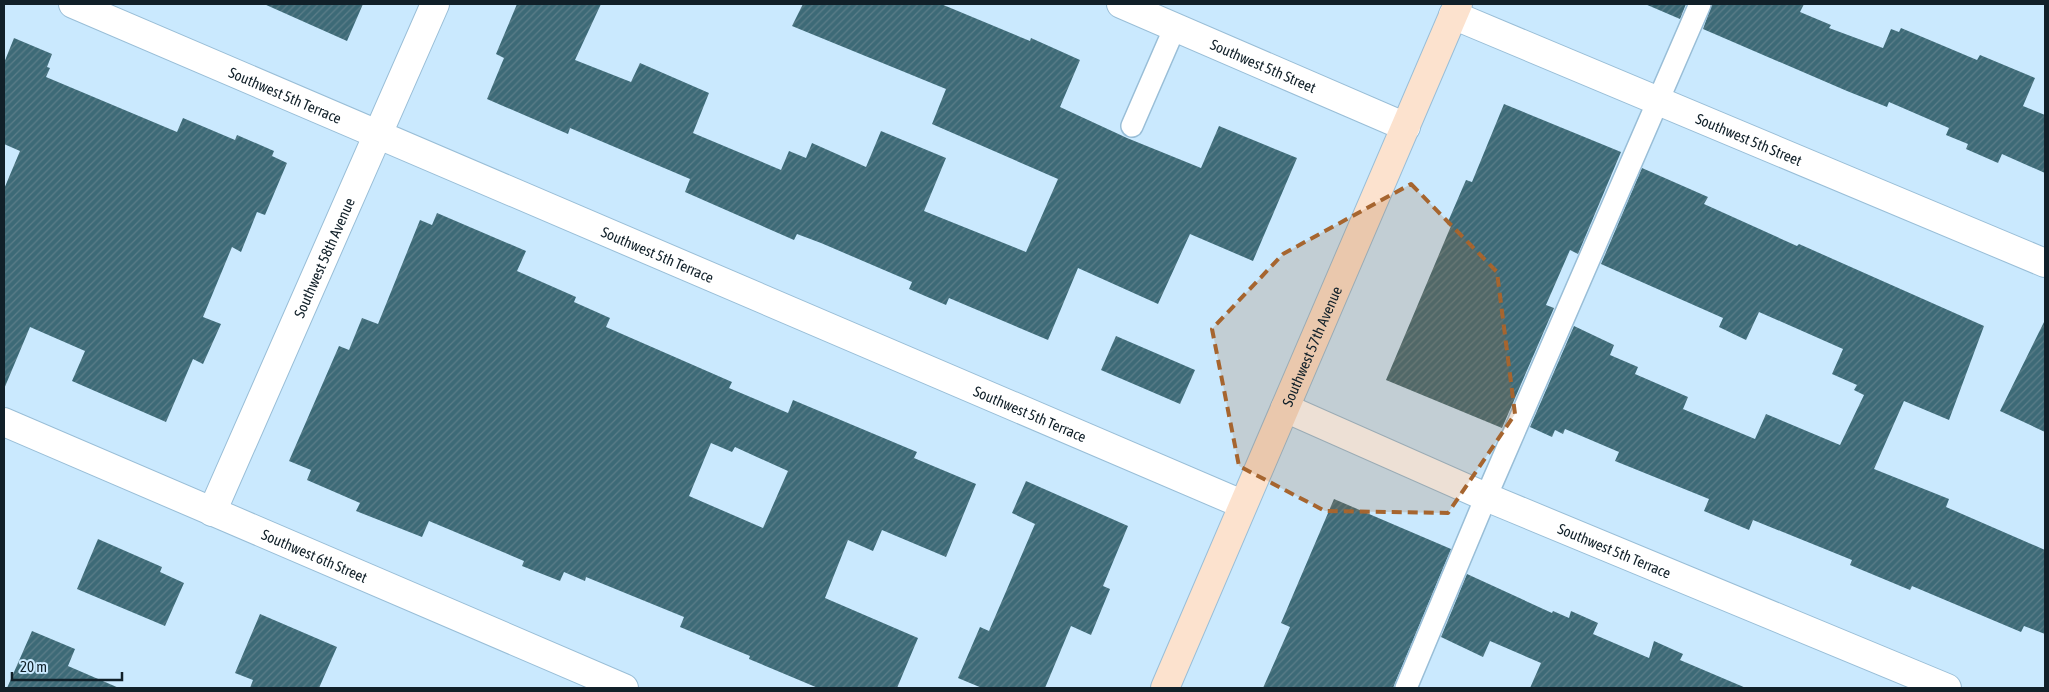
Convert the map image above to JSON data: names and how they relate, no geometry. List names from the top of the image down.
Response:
{
  "streets": {
    "main road": ["Southwest 57th Avenue"],
    "street": [
      "Southwest 5th Street",
      "Southwest 5th Terrace",
      "Southwest 58th Avenue",
      "Southwest 6th Street"
    ]
  },
  "crossings": [
    ["Southwest 5th Street", "Southwest 57th Avenue"],
    ["Southwest 5th Terrace", "Southwest 58th Avenue"],
    ["Southwest 5th Terrace", "Southwest 57th Avenue"],
    ["Southwest 58th Avenue", "Southwest 6th Street"]
  ],
  "scale_bar": "20 m"
}
